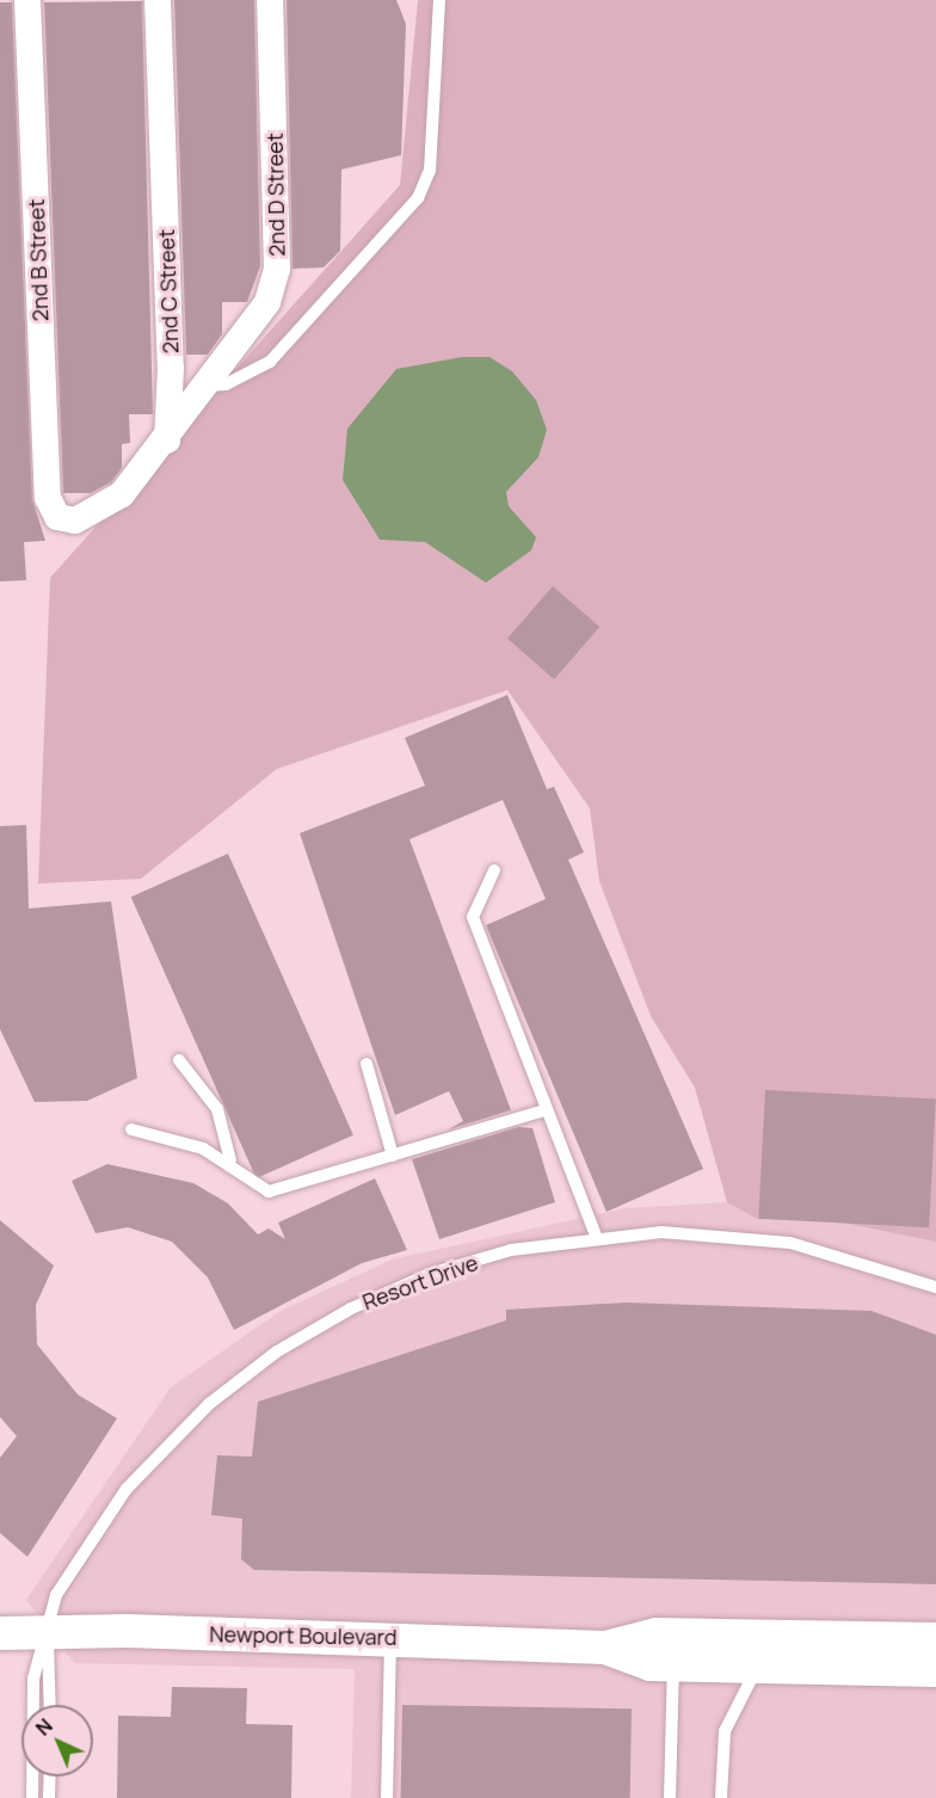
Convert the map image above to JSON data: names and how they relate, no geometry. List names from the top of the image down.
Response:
{
  "streets": {
    "street": [
      "2nd D Street",
      "2nd B Street",
      "2nd C Street",
      "Newport Boulevard"
    ],
    "lane": ["Resort Drive"]
  },
  "crossings": [
    ["2nd D Street", "2nd B Street"],
    ["2nd D Street", "2nd C Street"],
    ["2nd B Street", "2nd C Street"],
    ["Resort Drive", "Newport Boulevard"]
  ],
  "north": "top left"
}
